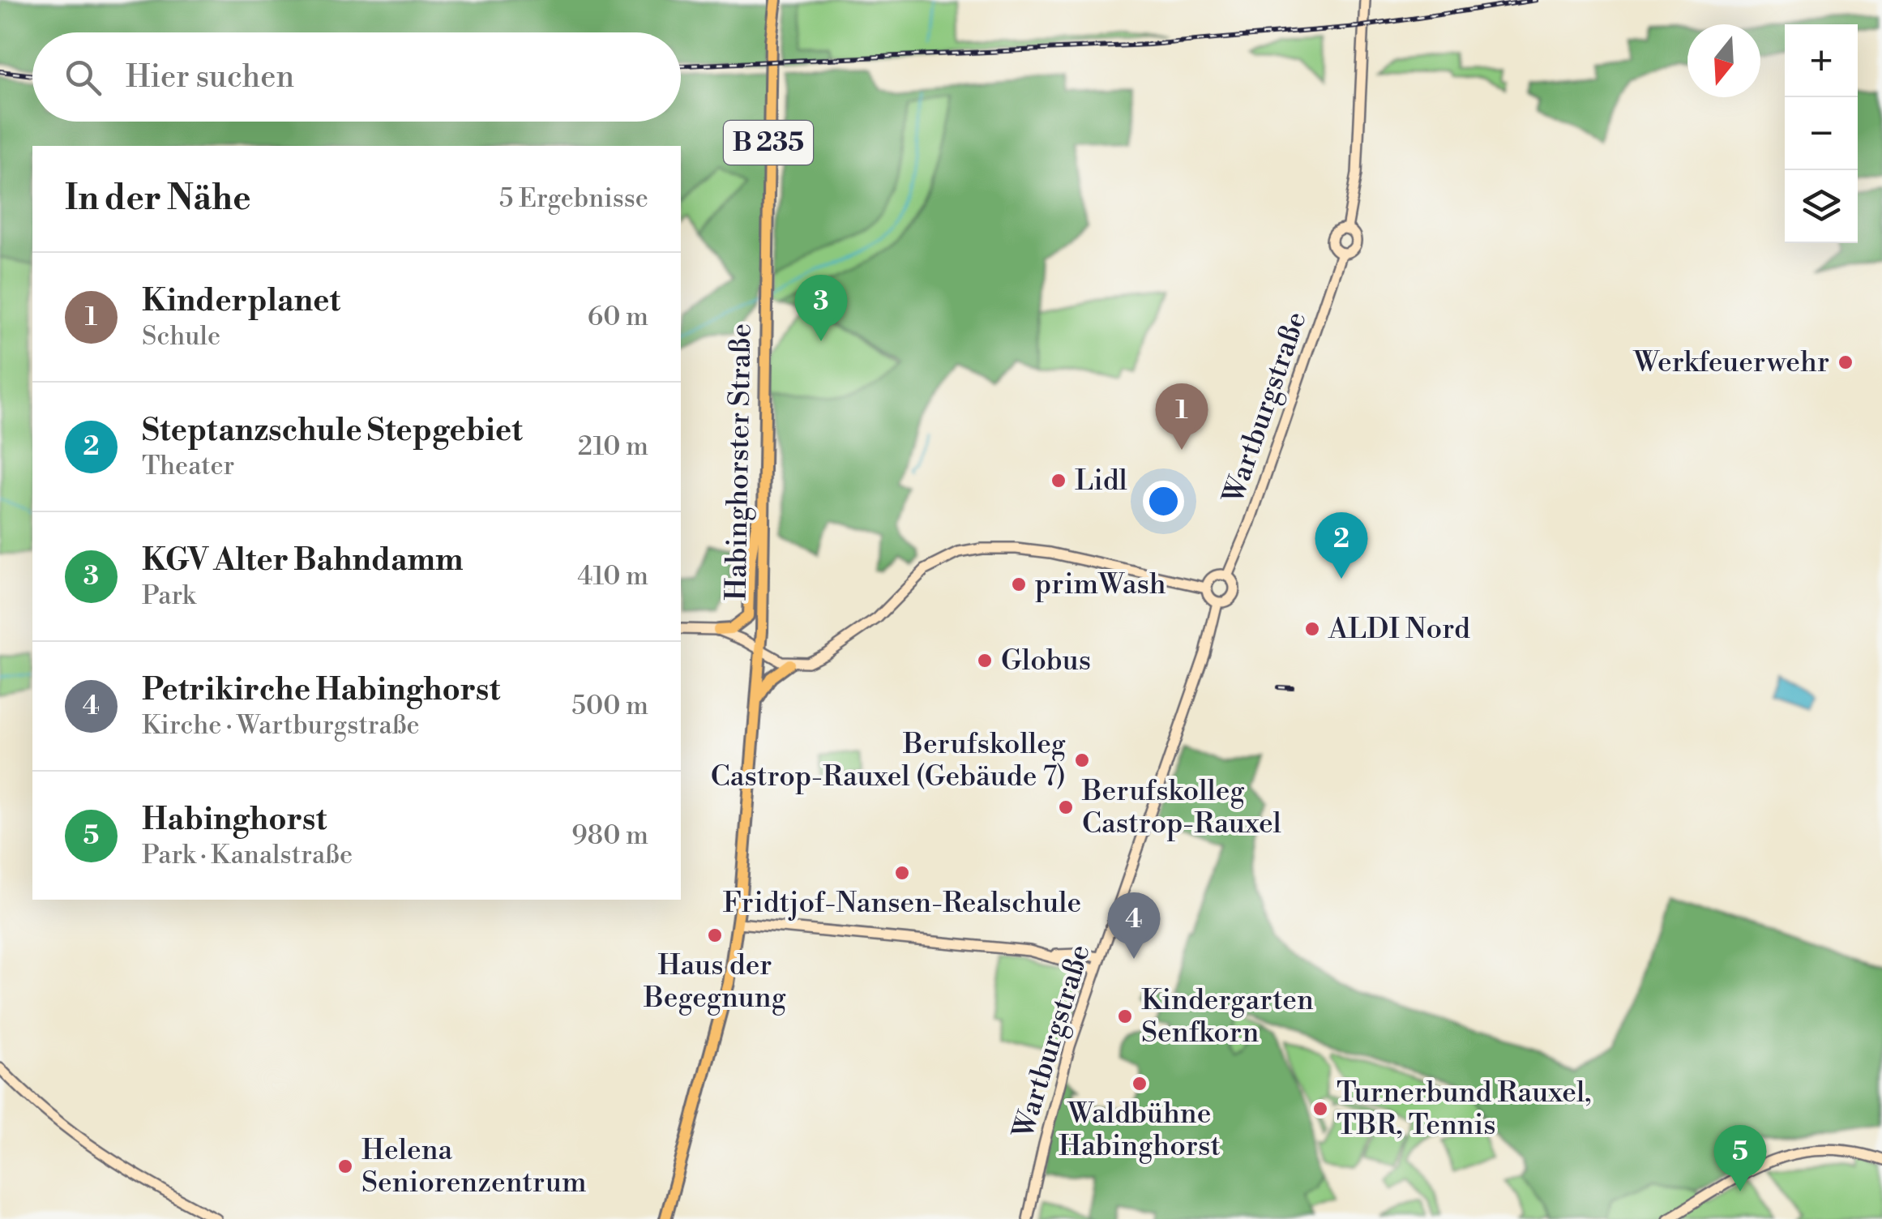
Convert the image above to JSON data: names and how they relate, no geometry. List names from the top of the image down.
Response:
{
  "streets": {
    "main road": ["B 235", "Wartburgstraße", "Habinghorster Straße"]
  },
  "crossings": [
    ["B 235", "Habinghorster Straße"]
  ],
  "places": [
    "Werkfeuerwehr",
    "Lidl",
    "primWash",
    "ALDI Nord",
    "Globus",
    "Berufskolleg Castrop-Rauxel (Gebäude 7)",
    "Berufskolleg Castrop-Rauxel",
    "Fridtjof-Nansen-Realschule",
    "Haus der Begegnung",
    "Kindergarten Senfkorn",
    "Waldbühne Habinghorst",
    "Turnerbund Rauxel, TBR, Tennis",
    "Helena Seniorenzentrum"
  ],
  "north": "bottom",
  "page": {
    "map_buttons": ["+", "−"],
    "search": "Hier suchen",
    "heading": ["In der Nähe", "5 Ergebnisse"],
    "list": [
      {
        "mark": "1",
        "name": "Kinderplanet",
        "note": "Schule",
        "value": "60 m"
      },
      {
        "mark": "2",
        "name": "Steptanzschule Stepgebiet",
        "note": "Theater",
        "value": "210 m"
      },
      {
        "mark": "3",
        "name": "KGV Alter Bahndamm",
        "note": "Park",
        "value": "410 m"
      },
      {
        "mark": "4",
        "name": "Petrikirche Habinghorst",
        "note": "Kirche · Wartburgstraße",
        "value": "500 m"
      },
      {
        "mark": "5",
        "name": "Habinghorst",
        "note": "Park · Kanalstraße",
        "value": "980 m"
      }
    ],
    "pins": [
      "3",
      "1",
      "2",
      "4",
      "5"
    ]
  }
}
